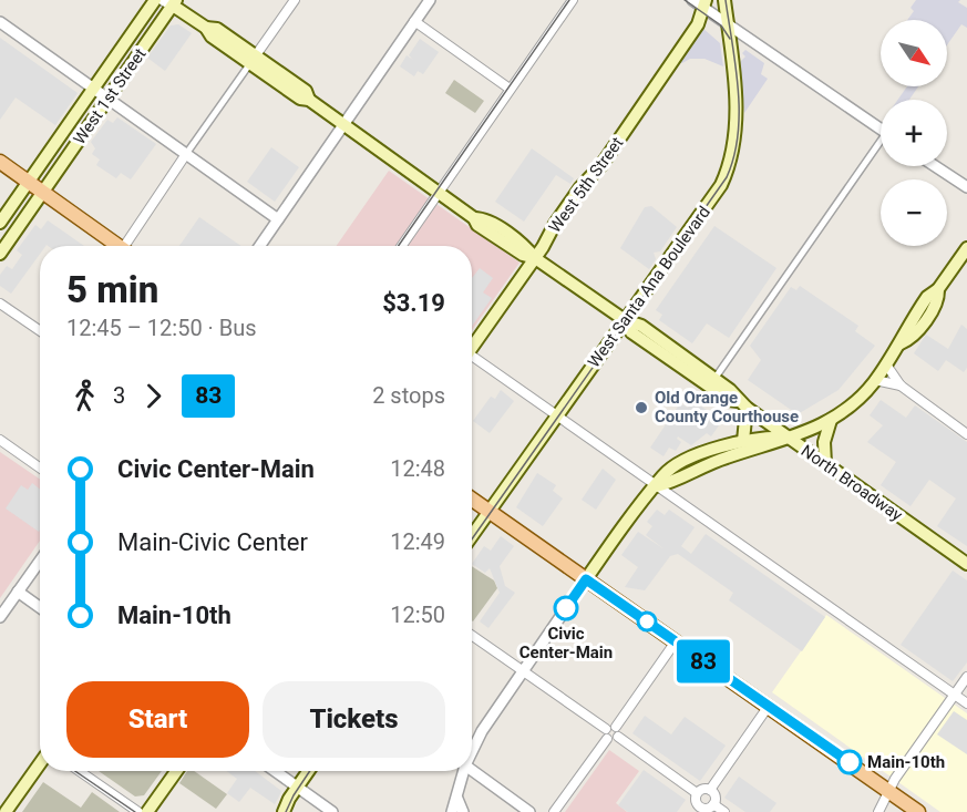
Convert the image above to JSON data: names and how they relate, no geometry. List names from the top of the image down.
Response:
{
  "streets": {
    "main road": [
      "West 1st Street",
      "West 5th Street",
      "West Santa Ana Boulevard",
      "North Broadway"
    ]
  },
  "crossings": [
    ["West 1st Street", "North Broadway"],
    ["West 5th Street", "North Broadway"],
    ["West Santa Ana Boulevard", "North Broadway"]
  ],
  "places": ["Old Orange County Courthouse", "Civic Center-Main", "Main-10th"],
  "lines": ["bus line 83"],
  "north": "bottom right",
  "page": {
    "on_map": "83",
    "map_buttons": ["+", "−"],
    "heading": ["5 min", "12:45 – 12:50 · Bus", "$3.19"],
    "legs": ["3", "83", "2 stops"],
    "list": [
      {
        "name": "Civic Center-Main",
        "value": "12:48"
      },
      {
        "name": "Main-Civic Center",
        "value": "12:49"
      },
      {
        "name": "Main-10th",
        "value": "12:50"
      }
    ],
    "buttons": ["Start", "Tickets"]
  }
}
